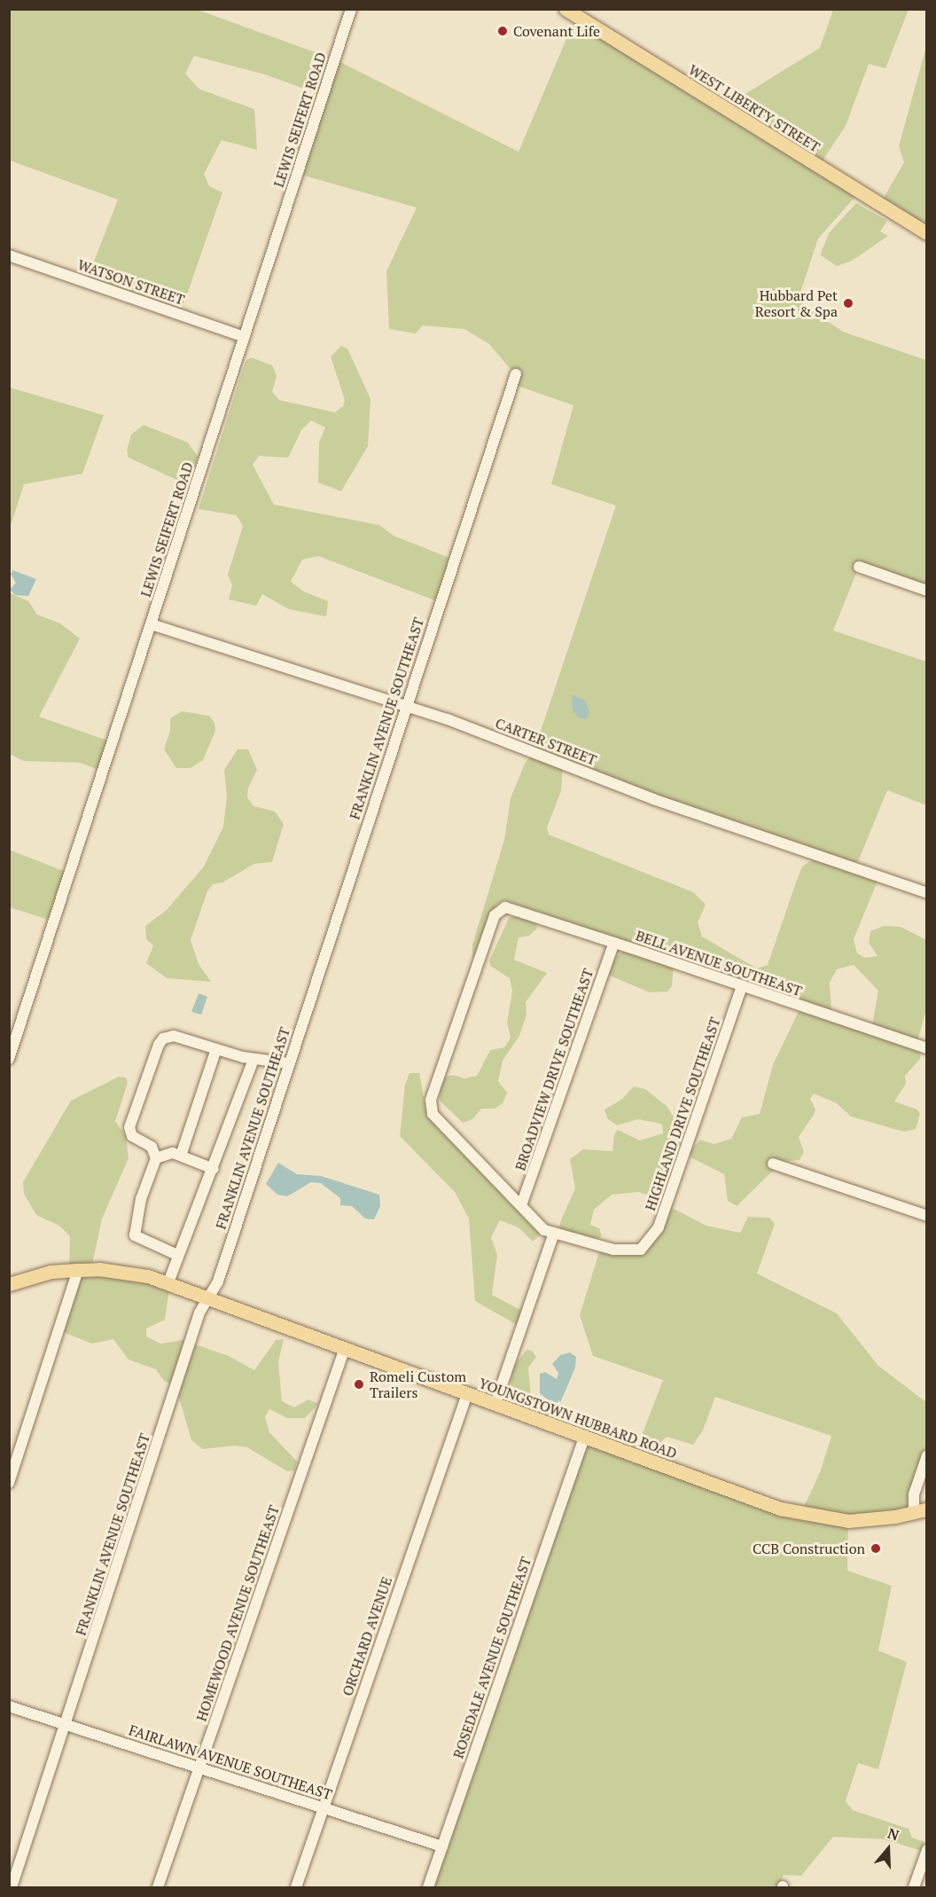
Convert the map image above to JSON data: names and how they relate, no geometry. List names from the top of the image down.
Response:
{
  "streets": {
    "main road": ["WEST LIBERTY STREET", "YOUNGSTOWN HUBBARD ROAD"],
    "street": [
      "LEWIS SEIFERT ROAD",
      "WATSON STREET",
      "FRANKLIN AVENUE SOUTHEAST",
      "CARTER STREET",
      "BELL AVENUE SOUTHEAST",
      "BROADVIEW DRIVE SOUTHEAST",
      "HIGHLAND DRIVE SOUTHEAST",
      "HOMEWOOD AVENUE SOUTHEAST",
      "ORCHARD AVENUE",
      "ROSEDALE AVENUE SOUTHEAST",
      "FAIRLAWN AVENUE SOUTHEAST"
    ]
  },
  "crossings": [
    ["LEWIS SEIFERT ROAD", "WATSON STREET"],
    ["LEWIS SEIFERT ROAD", "CARTER STREET"],
    ["FRANKLIN AVENUE SOUTHEAST", "CARTER STREET"],
    ["FRANKLIN AVENUE SOUTHEAST", "YOUNGSTOWN HUBBARD ROAD"],
    ["FRANKLIN AVENUE SOUTHEAST", "FAIRLAWN AVENUE SOUTHEAST"],
    ["BELL AVENUE SOUTHEAST", "BROADVIEW DRIVE SOUTHEAST"],
    ["BELL AVENUE SOUTHEAST", "HIGHLAND DRIVE SOUTHEAST"],
    ["YOUNGSTOWN HUBBARD ROAD", "HOMEWOOD AVENUE SOUTHEAST"],
    ["YOUNGSTOWN HUBBARD ROAD", "ORCHARD AVENUE"],
    ["YOUNGSTOWN HUBBARD ROAD", "ROSEDALE AVENUE SOUTHEAST"],
    ["HOMEWOOD AVENUE SOUTHEAST", "FAIRLAWN AVENUE SOUTHEAST"],
    ["ORCHARD AVENUE", "FAIRLAWN AVENUE SOUTHEAST"],
    ["ROSEDALE AVENUE SOUTHEAST", "FAIRLAWN AVENUE SOUTHEAST"]
  ],
  "places": [
    "Covenant Life",
    "Hubbard Pet Resort & Spa",
    "Romeli Custom Trailers",
    "CCB Construction"
  ],
  "north": "top"
}
